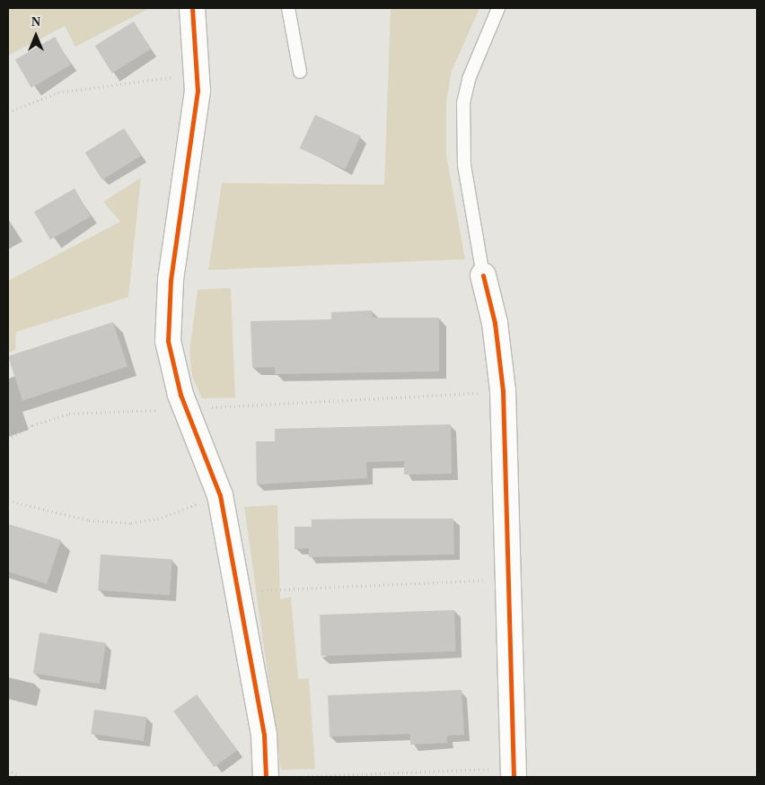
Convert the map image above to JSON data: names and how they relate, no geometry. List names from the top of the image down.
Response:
{
  "north": "top"
}
